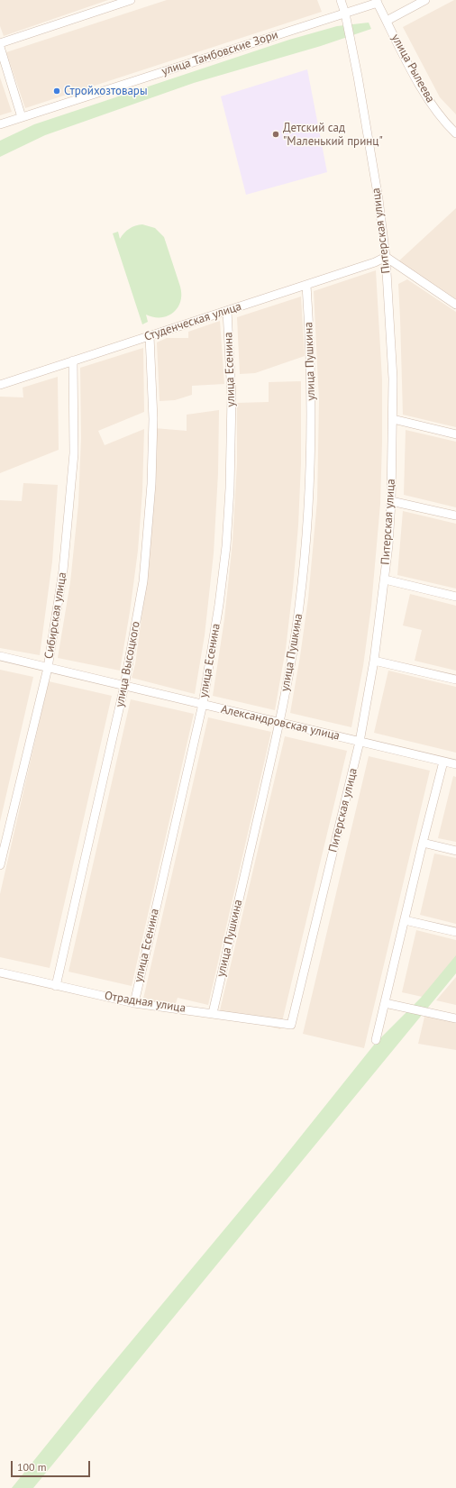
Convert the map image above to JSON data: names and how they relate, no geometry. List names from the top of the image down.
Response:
{
  "streets": {
    "street": [
      "улица Тамбовские Зори",
      "улица Рылеева",
      "Питерская улица",
      "Студенческая улица",
      "улица Пушкина",
      "улица Есенина",
      "Сибирская улица",
      "улица Высоцкого",
      "Александровская улица",
      "Отрадная улица"
    ]
  },
  "crossings": [
    ["улица Тамбовские Зори", "улица Рылеева"],
    ["улица Тамбовские Зори", "Питерская улица"],
    ["Питерская улица", "Студенческая улица"],
    ["Питерская улица", "Александровская улица"],
    ["Питерская улица", "Отрадная улица"],
    ["Студенческая улица", "улица Пушкина"],
    ["Студенческая улица", "улица Есенина"],
    ["Студенческая улица", "Сибирская улица"],
    ["Студенческая улица", "улица Высоцкого"],
    ["улица Пушкина", "Александровская улица"],
    ["улица Пушкина", "Отрадная улица"],
    ["улица Есенина", "Александровская улица"],
    ["улица Есенина", "Отрадная улица"],
    ["Сибирская улица", "Александровская улица"],
    ["улица Высоцкого", "Александровская улица"],
    ["улица Высоцкого", "Отрадная улица"]
  ],
  "places": ["Стройхозтовары", "Детский сад \"Маленький принц\""],
  "scale_bar": "100 m"
}
